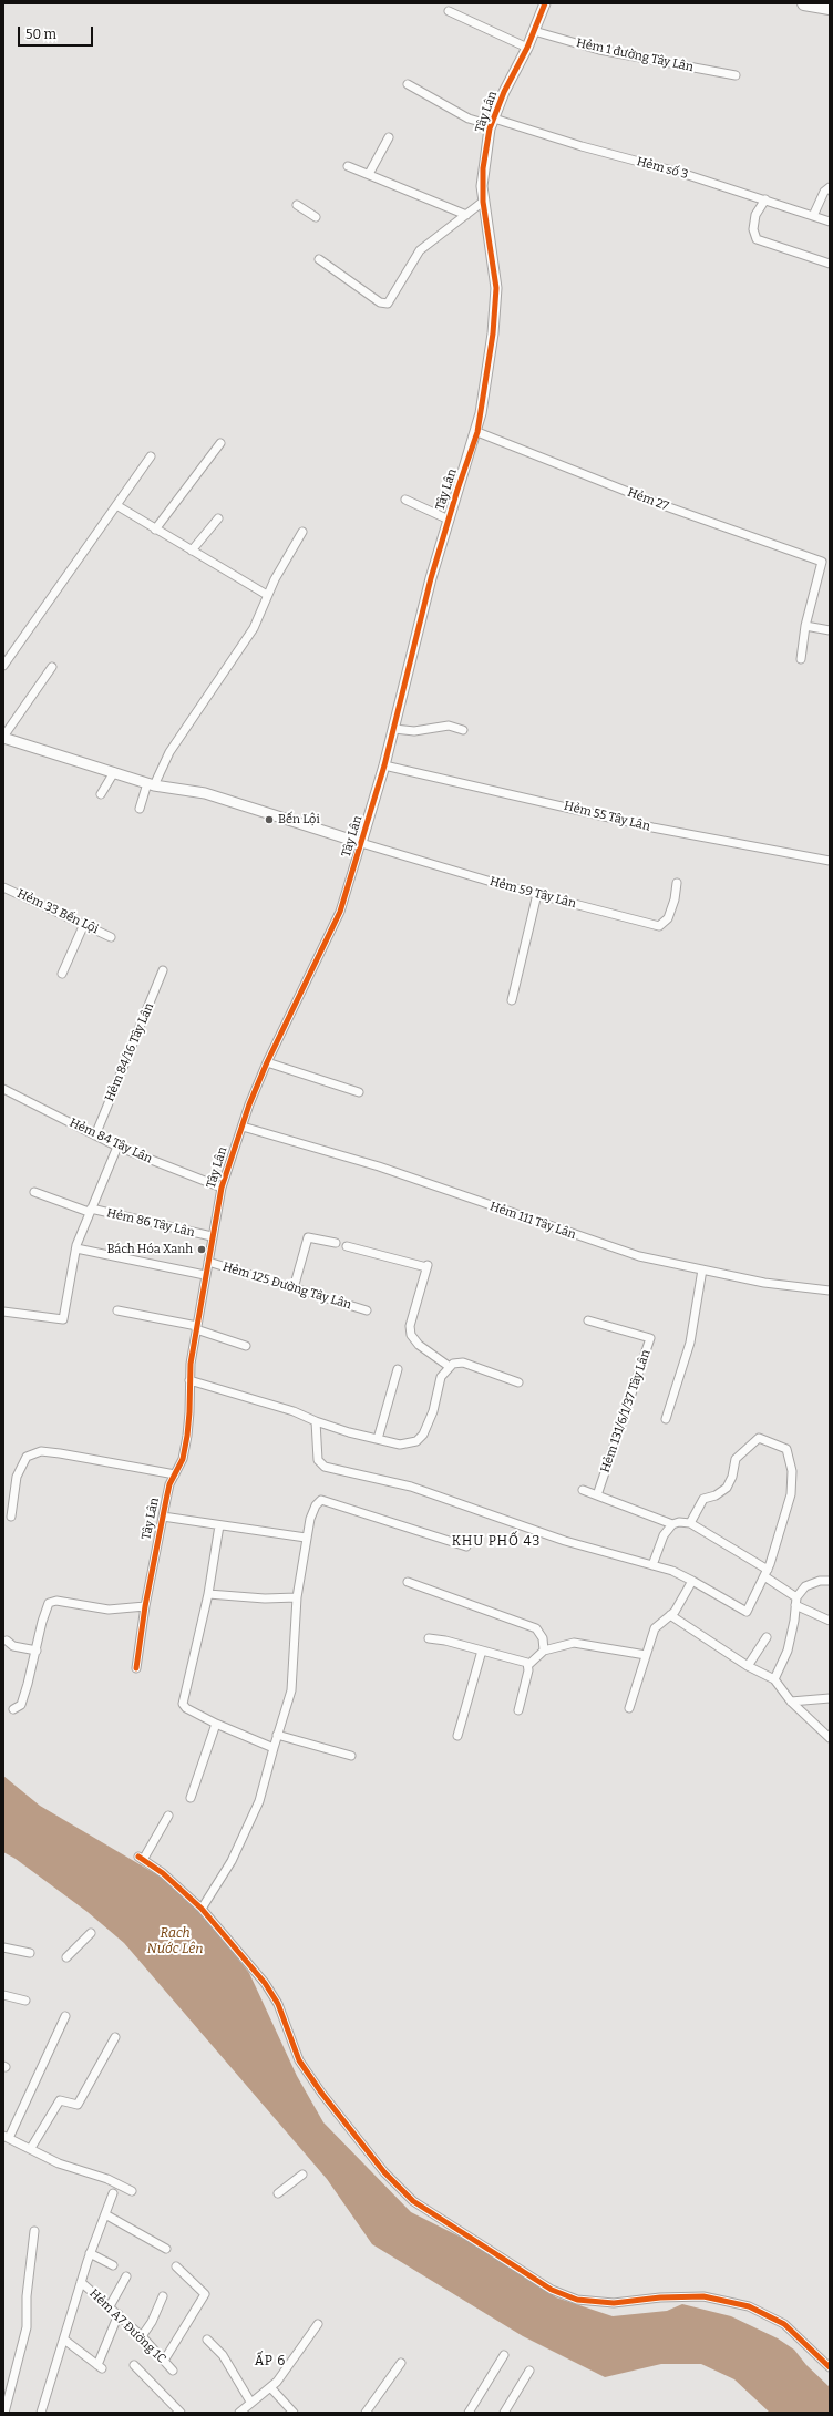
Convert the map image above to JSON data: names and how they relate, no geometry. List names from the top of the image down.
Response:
{
  "streets": {
    "street": [
      "Hẻm 1 đường Tây Lân",
      "Tây Lân",
      "Hẻm số 3",
      "Hẻm 27",
      "Hẻm 55 Tây Lân",
      "Hẻm 59 Tây Lân",
      "Hẻm 33 Bến Lội",
      "Hẻm 84/16 Tây Lân",
      "Hẻm 84 Tây Lân",
      "Hẻm 111 Tây Lân",
      "Hẻm 86 Tây Lân",
      "Hẻm 125 Đường Tây Lân",
      "Hẻm 131/6/1/37 Tây Lân",
      "Hẻm A7 Đường 1C"
    ]
  },
  "crossings": [
    ["Hẻm 1 đường Tây Lân", "Tây Lân"],
    ["Tây Lân", "Hẻm số 3"],
    ["Tây Lân", "Hẻm 27"],
    ["Tây Lân", "Hẻm 55 Tây Lân"],
    ["Tây Lân", "Hẻm 59 Tây Lân"],
    ["Tây Lân", "Hẻm 84 Tây Lân"],
    ["Tây Lân", "Hẻm 111 Tây Lân"],
    ["Tây Lân", "Hẻm 86 Tây Lân"],
    ["Tây Lân", "Hẻm 125 Đường Tây Lân"],
    ["Hẻm 84/16 Tây Lân", "Hẻm 84 Tây Lân"]
  ],
  "districts": ["KHU PHỐ 43", "ẤP 6"],
  "water": ["Rạch Nước Lên"],
  "places": ["Bến Lội", "Bách Hóa Xanh"],
  "scale_bar": "50 m"
}
